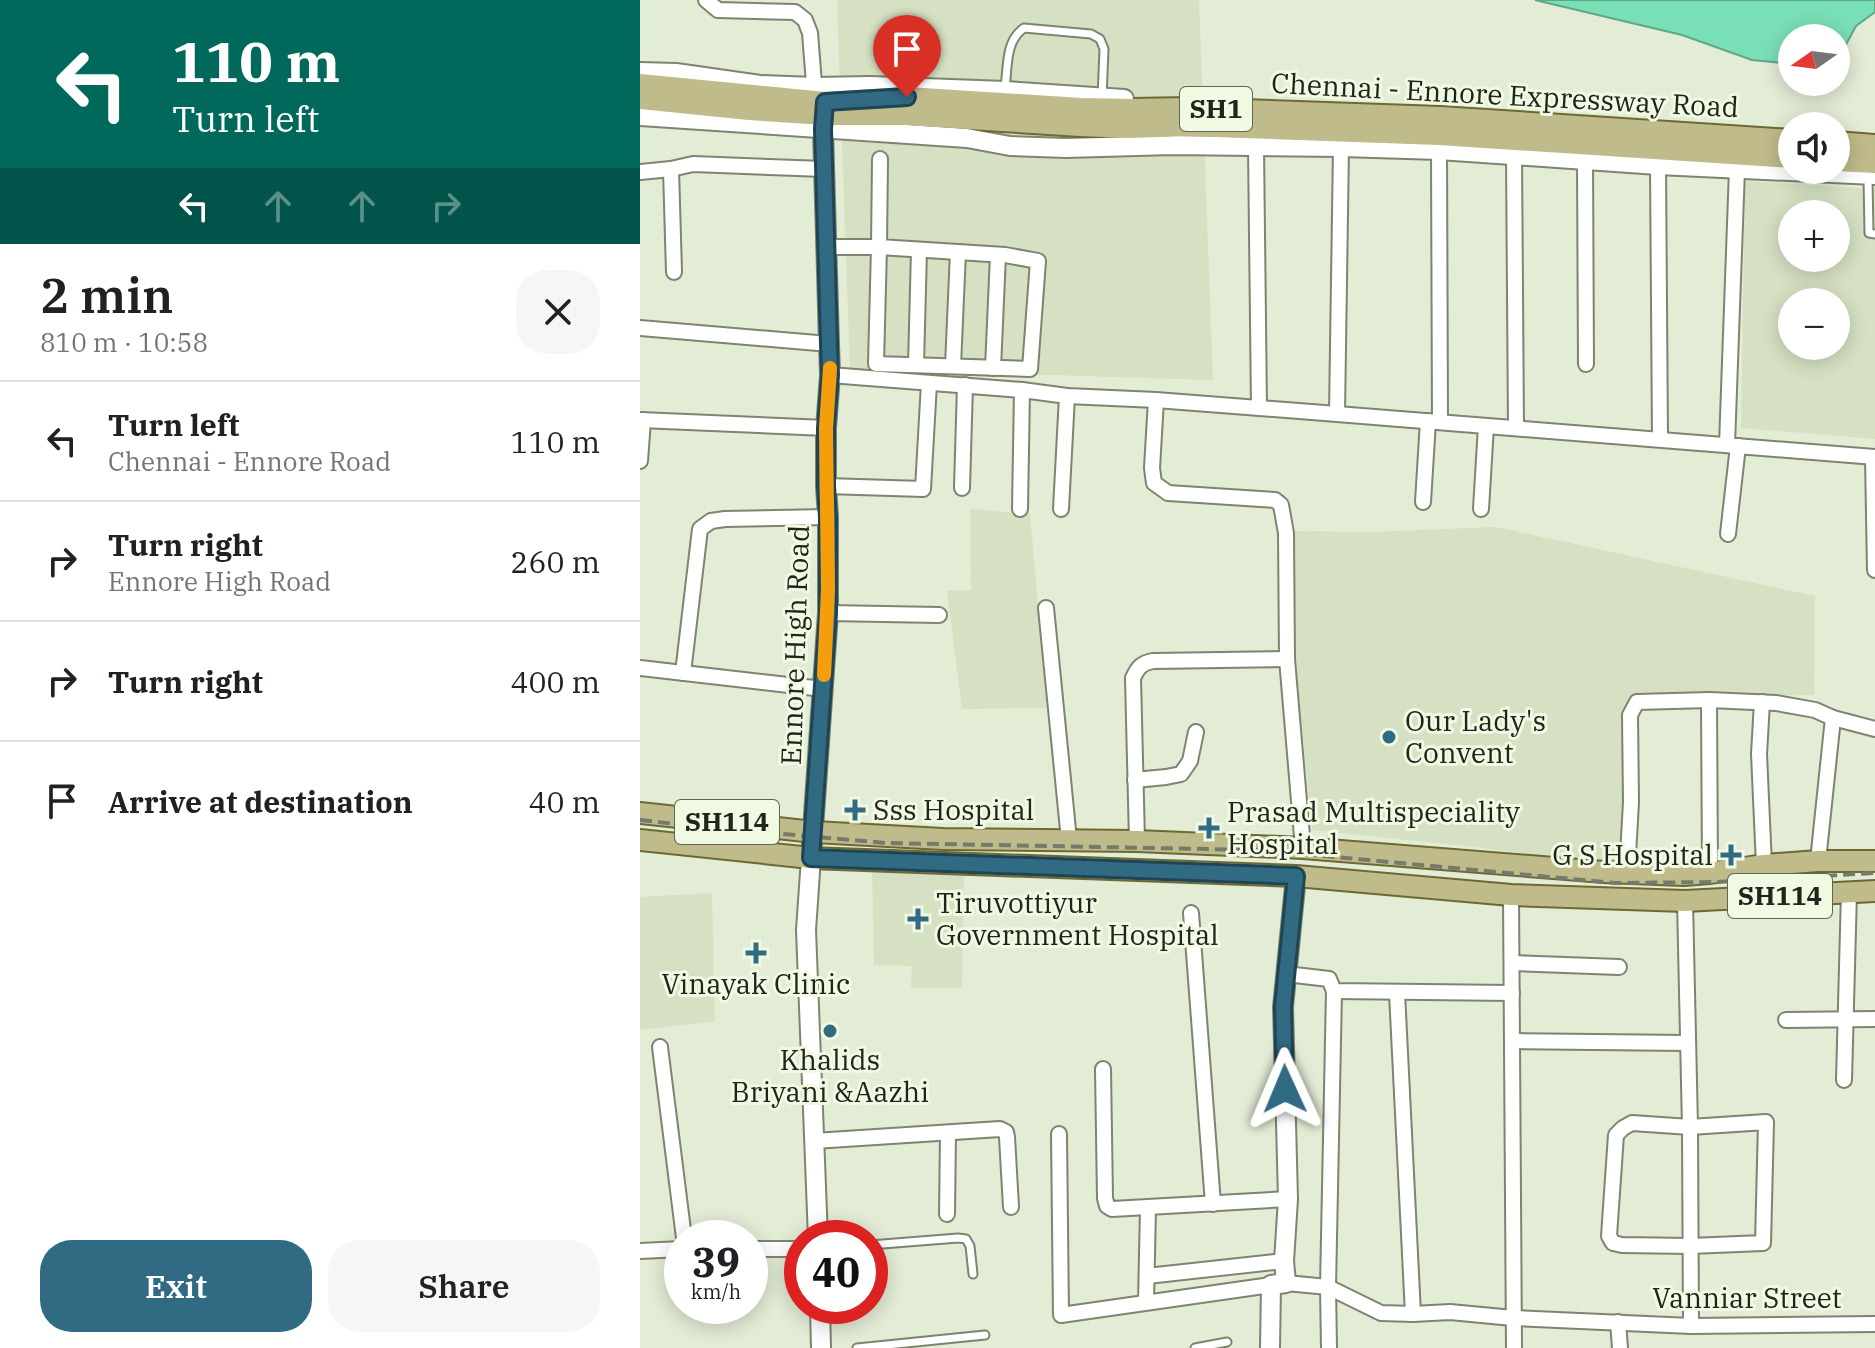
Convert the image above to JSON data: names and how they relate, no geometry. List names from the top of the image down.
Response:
{
  "streets": {
    "main road": ["Chennai - Ennore Expressway Road", "SH1", "SH114"],
    "street": ["Ennore High Road", "Vanniar Street"]
  },
  "crossings": [
    ["Chennai - Ennore Expressway Road", "Ennore High Road"],
    ["Ennore High Road", "SH114"]
  ],
  "places": {
    "other": ["Our Lady's Convent", "Khalids Briyani &Aazhi"],
    "health": [
      "Sss Hospital",
      "Prasad Multispeciality Hospital",
      "G S Hospital",
      "Tiruvottiyur Government Hospital",
      "Vinayak Clinic"
    ]
  },
  "north": "left",
  "page": {
    "turn": ["110 m", "Turn left"],
    "map_buttons": ["+", "−"],
    "heading": ["2 min", "810 m · 10:58"],
    "list": [
      {
        "name": "Turn left",
        "note": "Chennai - Ennore Road",
        "value": "110 m"
      },
      {
        "name": "Turn right",
        "note": "Ennore High Road",
        "value": "260 m"
      },
      {
        "name": "Turn right",
        "value": "400 m"
      },
      {
        "name": "Arrive at destination",
        "value": "40 m"
      }
    ],
    "speed": "39 km/h",
    "limit": "40",
    "buttons": ["Exit", "Share"]
  }
}
